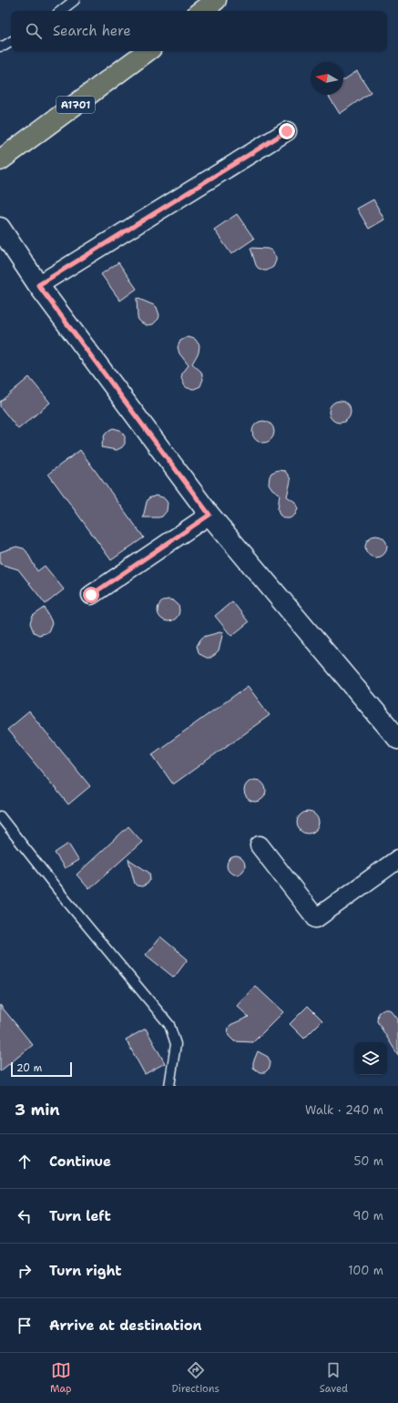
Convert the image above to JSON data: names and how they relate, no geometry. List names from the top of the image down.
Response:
{
  "streets": {
    "main road": ["A1701"]
  },
  "scale_bar": "20 m",
  "north": "left",
  "page": {
    "search": "Search here",
    "scale": "20 m",
    "heading": ["3 min", "Walk · 240 m"],
    "list": [
      ["Continue", "50 m"],
      ["Turn left", "90 m"],
      ["Turn right", "100 m"],
      "Arrive at destination"
    ],
    "nav": ["Map", "Directions", "Saved"]
  }
}
